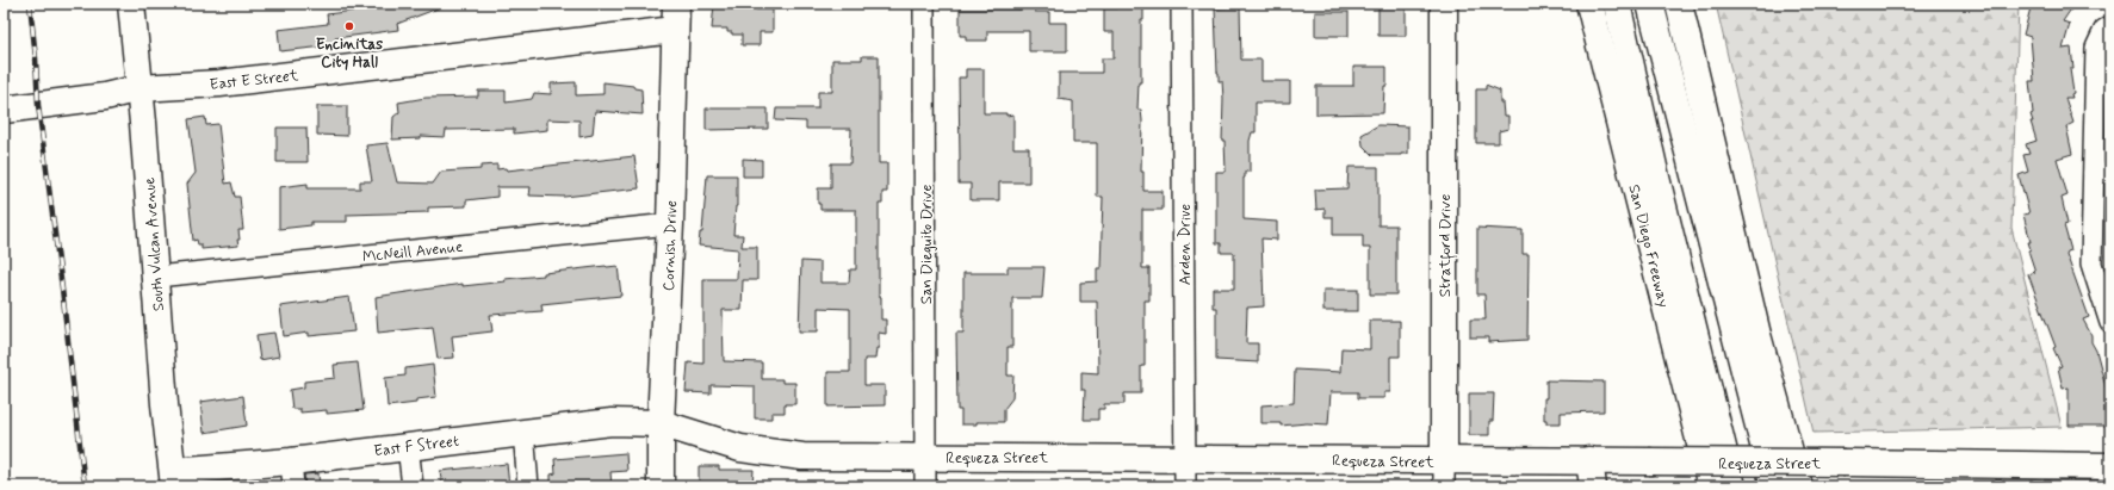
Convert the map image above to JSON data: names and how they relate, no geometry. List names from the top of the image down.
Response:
{
  "streets": {
    "main road": [
      "East E Street",
      "South Vulcan Avenue",
      "Cornish Drive",
      "Stratford Drive",
      "San Diego Freeway",
      "East F Street",
      "Requeza Street"
    ],
    "street": ["San Dieguito Drive", "Arden Drive", "McNeill Avenue"]
  },
  "crossings": [
    ["East E Street", "South Vulcan Avenue"],
    ["East E Street", "Cornish Drive"],
    ["South Vulcan Avenue", "McNeill Avenue"],
    ["South Vulcan Avenue", "East F Street"],
    ["San Dieguito Drive", "Requeza Street"],
    ["Arden Drive", "Requeza Street"],
    ["Cornish Drive", "McNeill Avenue"],
    ["Cornish Drive", "East F Street"],
    ["Cornish Drive", "Requeza Street"],
    ["Stratford Drive", "Requeza Street"],
    ["East F Street", "Requeza Street"]
  ],
  "places": ["Encinitas City Hall"]
}
